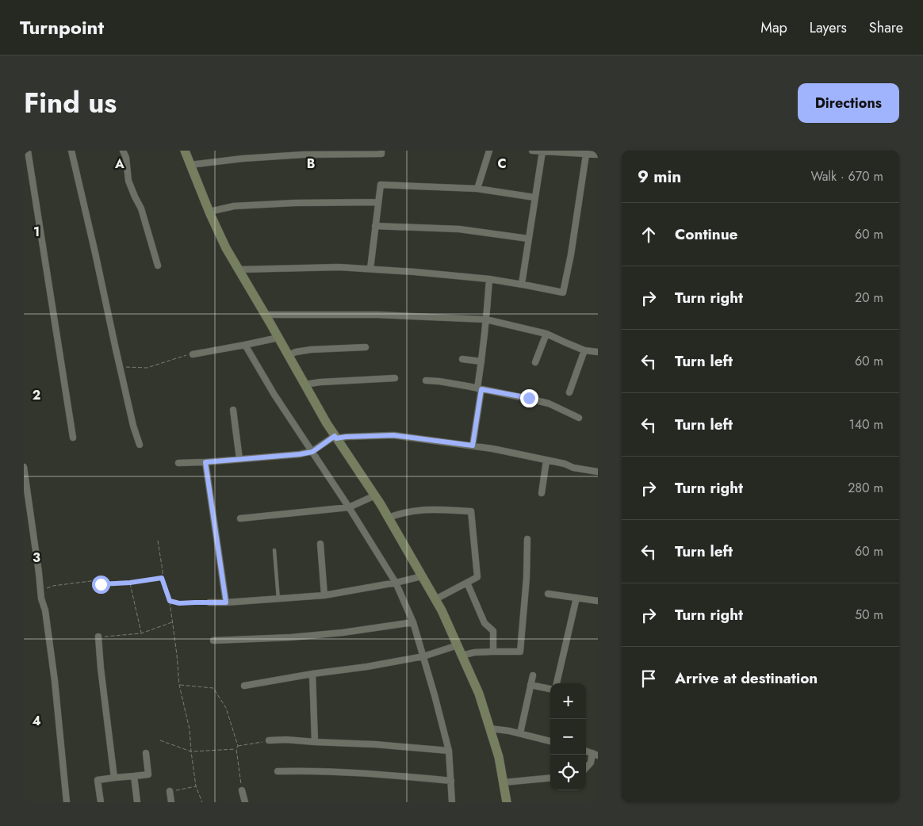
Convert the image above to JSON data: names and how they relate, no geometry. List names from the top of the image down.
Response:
{
  "page": {
    "header": "Turnpoint",
    "nav": ["Map", "Layers", "Share"],
    "title": "Find us",
    "buttons": "Directions",
    "heading": ["9 min", "Walk · 670 m"],
    "list": [
      ["Continue", "60 m"],
      ["Turn right", "20 m"],
      ["Turn left", "60 m"],
      ["Turn left", "140 m"],
      ["Turn right", "280 m"],
      ["Turn left", "60 m"],
      ["Turn right", "50 m"],
      "Arrive at destination"
    ],
    "map_buttons": ["+", "−"]
  },
  "grid": {
    "columns": ["A", "B", "C"],
    "rows": [
      "1",
      "2",
      "3",
      "4"
    ]
  }
}
